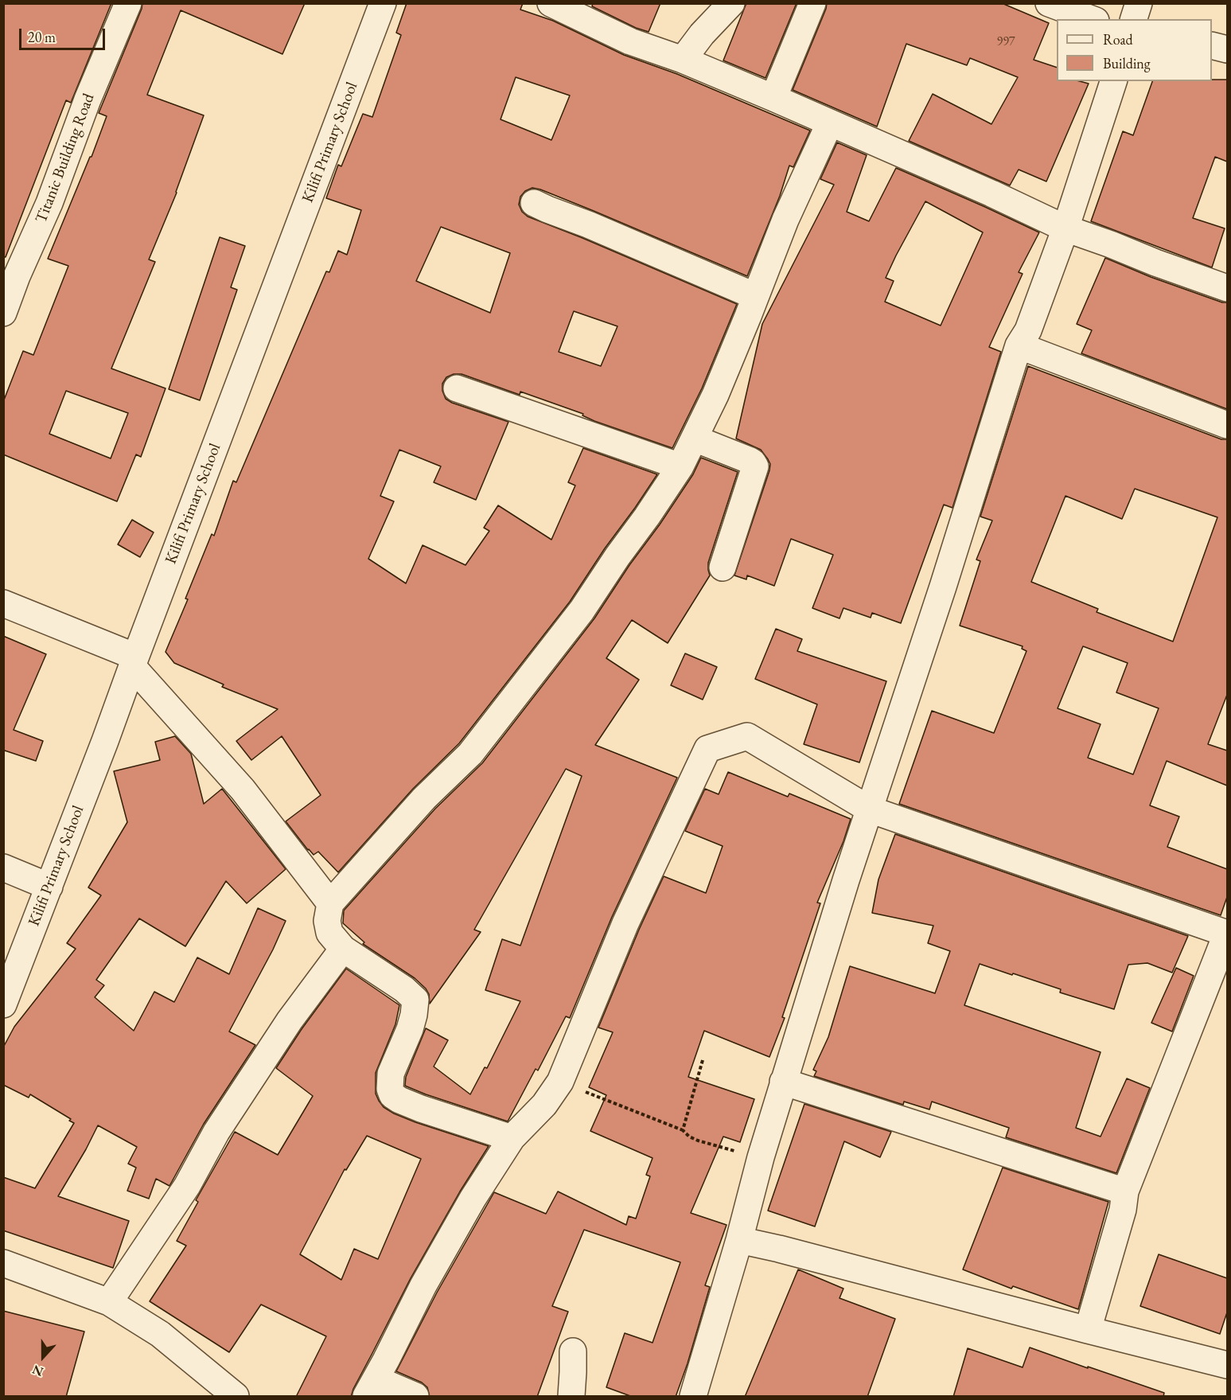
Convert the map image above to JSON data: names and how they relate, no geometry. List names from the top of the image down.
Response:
{
  "streets": {
    "street": ["Kilifi Primary School", "Titanic Building Road"]
  },
  "house_numbers": ["997"],
  "legend": ["Road", "Building"],
  "scale_bar": "20 m",
  "north": "bottom"
}
